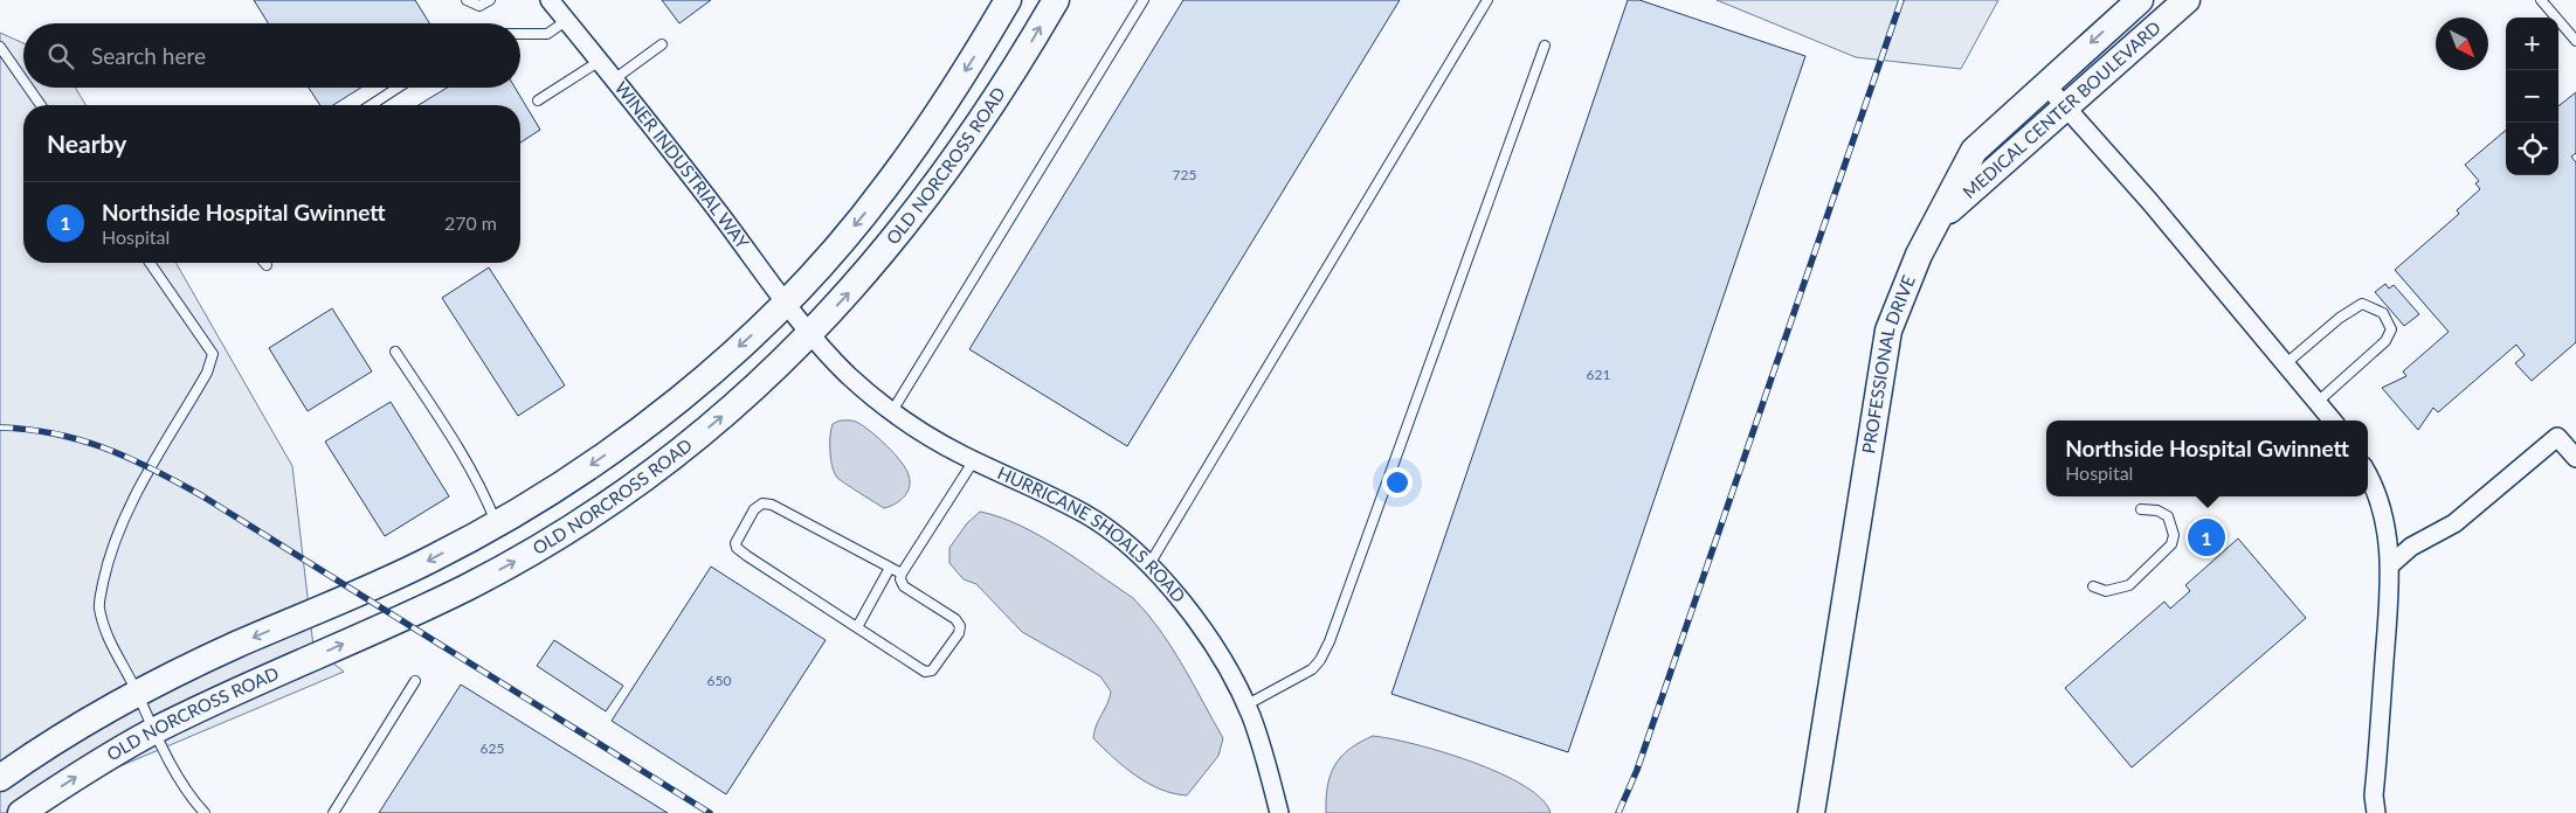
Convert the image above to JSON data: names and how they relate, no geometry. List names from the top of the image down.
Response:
{
  "streets": {
    "main road": ["MEDICAL CENTER BOULEVARD", "OLD NORCROSS ROAD", "PROFESSIONAL DRIVE"],
    "street": ["WINER INDUSTRIAL WAY", "HURRICANE SHOALS ROAD"]
  },
  "crossings": [
    ["MEDICAL CENTER BOULEVARD", "PROFESSIONAL DRIVE"],
    ["WINER INDUSTRIAL WAY", "OLD NORCROSS ROAD"],
    ["WINER INDUSTRIAL WAY", "HURRICANE SHOALS ROAD"],
    ["OLD NORCROSS ROAD", "HURRICANE SHOALS ROAD"]
  ],
  "house_numbers": [
    "725",
    "621",
    "650",
    "625"
  ],
  "north": "bottom right",
  "page": {
    "map_buttons": ["+", "−"],
    "search": "Search here",
    "heading": "Nearby",
    "list": [
      {
        "mark": "1",
        "name": "Northside Hospital Gwinnett",
        "note": "Hospital",
        "value": "270 m"
      }
    ],
    "popup": ["Northside Hospital Gwinnett", "Hospital"],
    "pins": "1"
  }
}
